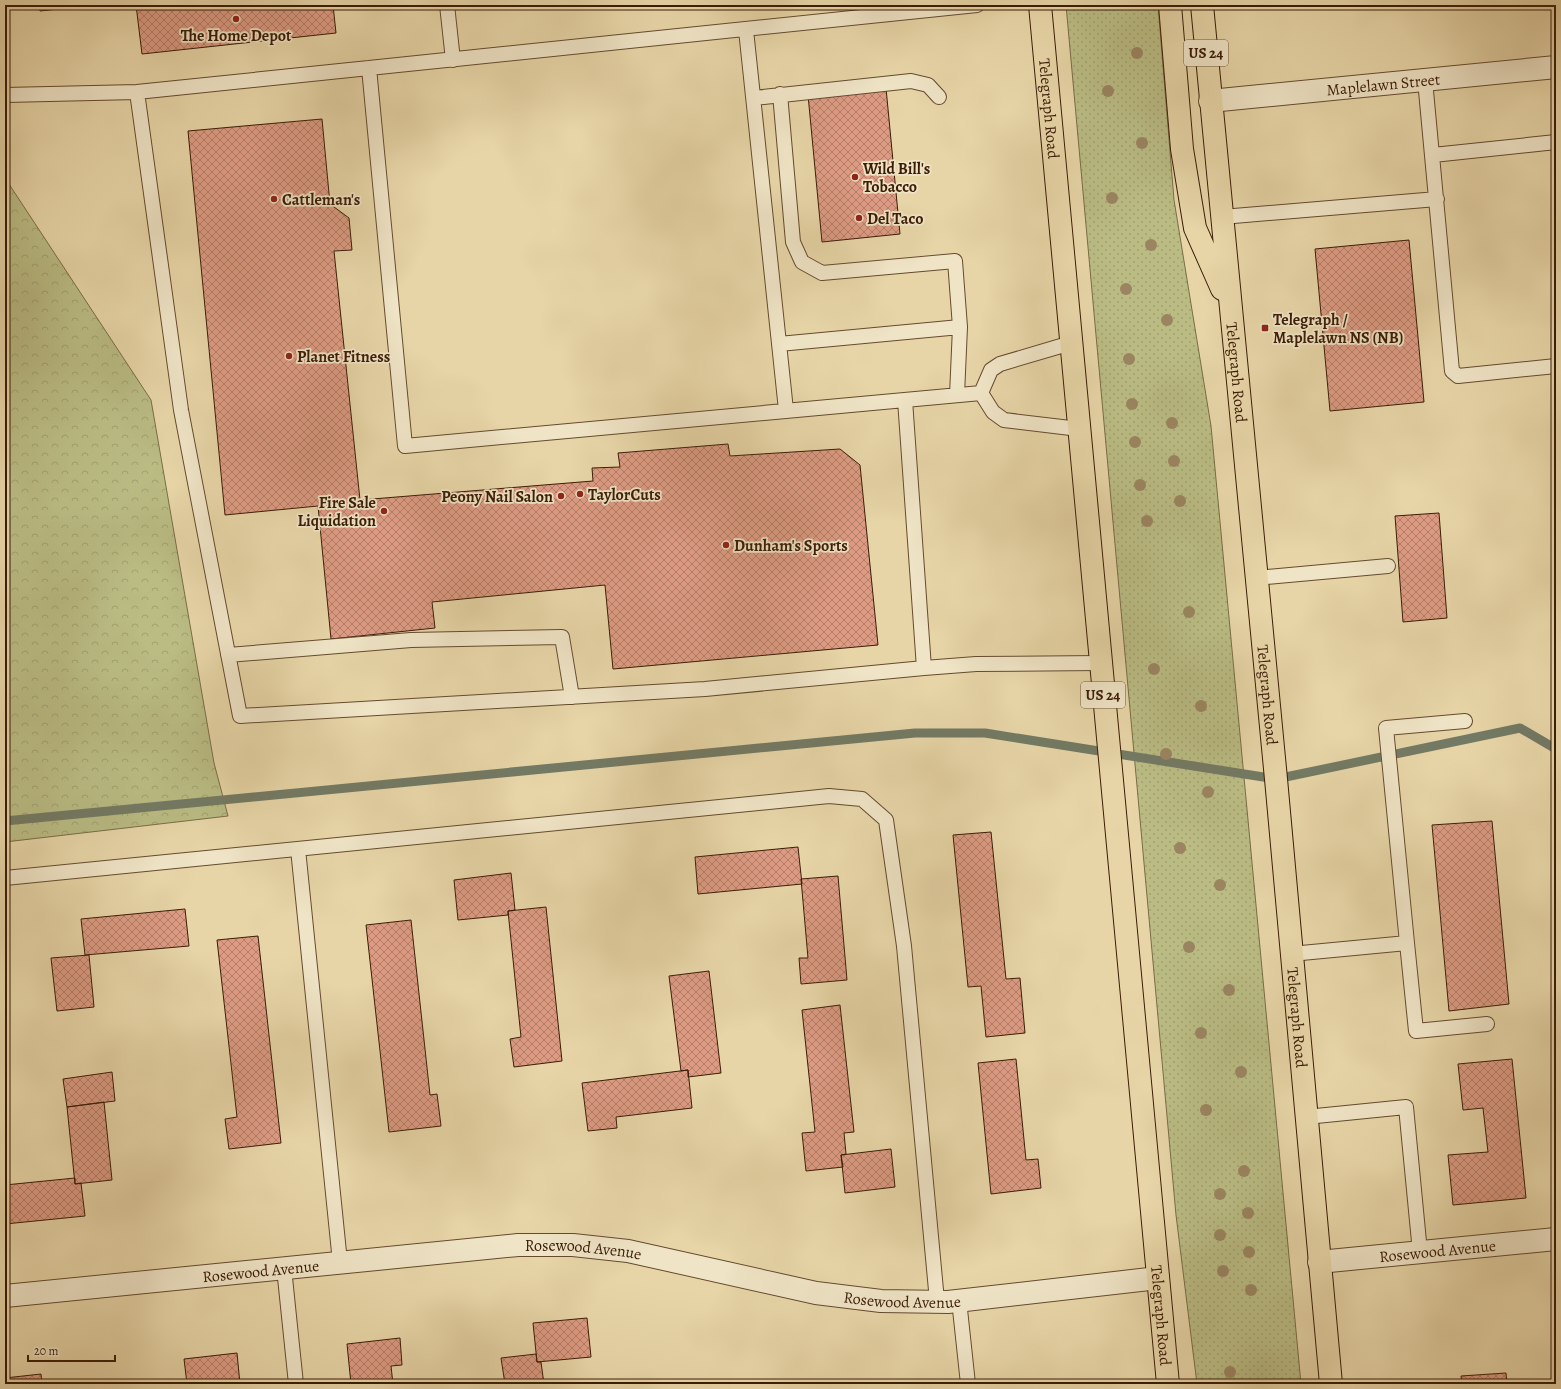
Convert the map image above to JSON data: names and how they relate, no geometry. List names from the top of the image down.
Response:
{
  "streets": {
    "main road": ["US 24", "Telegraph Road"],
    "street": ["Maplelawn Street", "Rosewood Avenue"]
  },
  "crossings": [
    ["Maplelawn Street", "Telegraph Road"],
    ["Telegraph Road", "Rosewood Avenue"]
  ],
  "places": {
    "other": [
      "The Home Depot",
      "Wild Bill's Tobacco",
      "Cattleman's",
      "Del Taco",
      "Planet Fitness",
      "TaylorCuts",
      "Peony Nail Salon",
      "Fire Sale Liquidation",
      "Dunham's Sports"
    ],
    "transit": ["Telegraph / Maplelawn NS (NB)"]
  },
  "scale_bar": "20 m"
}
